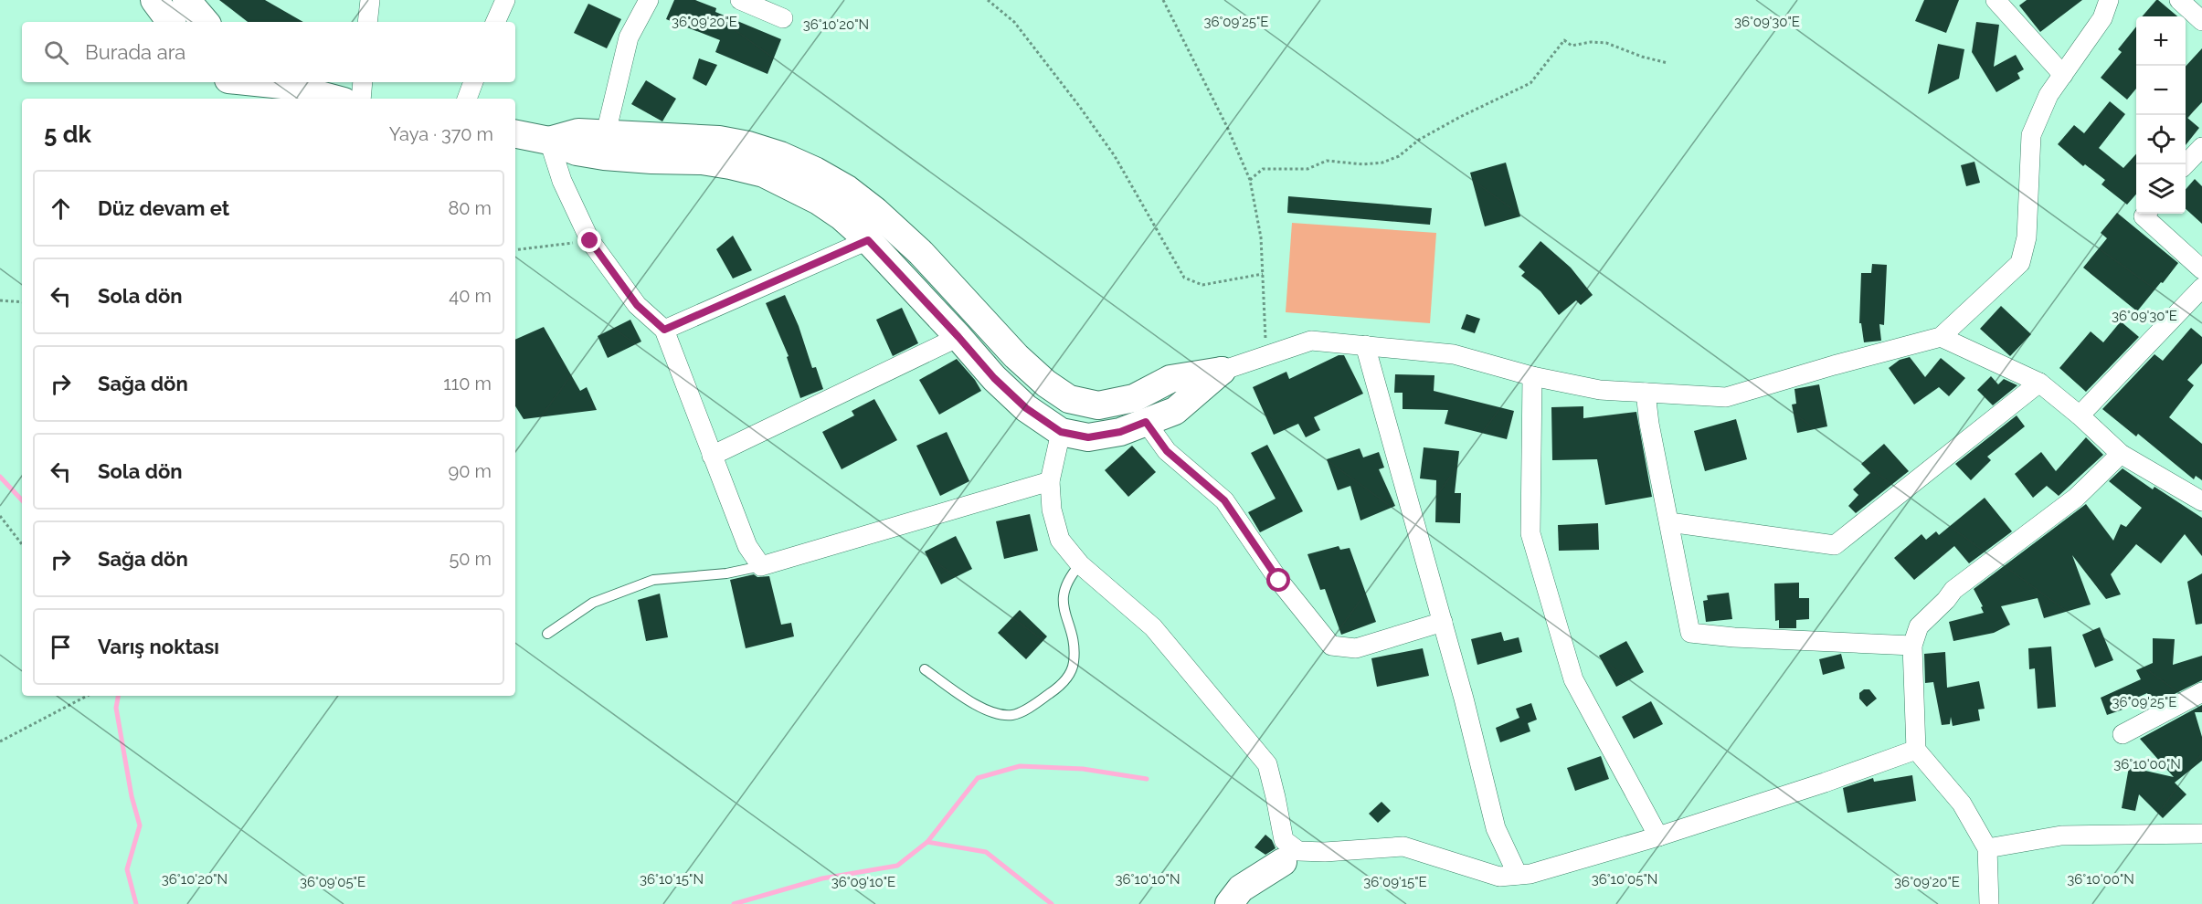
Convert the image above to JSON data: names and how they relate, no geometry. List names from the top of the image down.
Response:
{
  "page": {
    "map_buttons": ["+", "−"],
    "search": "Burada ara",
    "heading": ["5 dk", "Yaya · 370 m"],
    "list": [
      ["Düz devam et", "80 m"],
      ["Sola dön", "40 m"],
      ["Sağa dön", "110 m"],
      ["Sola dön", "90 m"],
      ["Sağa dön", "50 m"],
      "Varış noktası"
    ]
  },
  "coordinates": [
    "36°09'30\"E",
    "36°09'20\"E",
    "36°09'25\"E",
    "36°10'20\"N",
    "36°10'00\"N",
    "36°10'15\"N",
    "36°10'10\"N",
    "36°10'05\"N",
    "36°09'05\"E",
    "36°09'10\"E",
    "36°09'15\"E"
  ]
}
